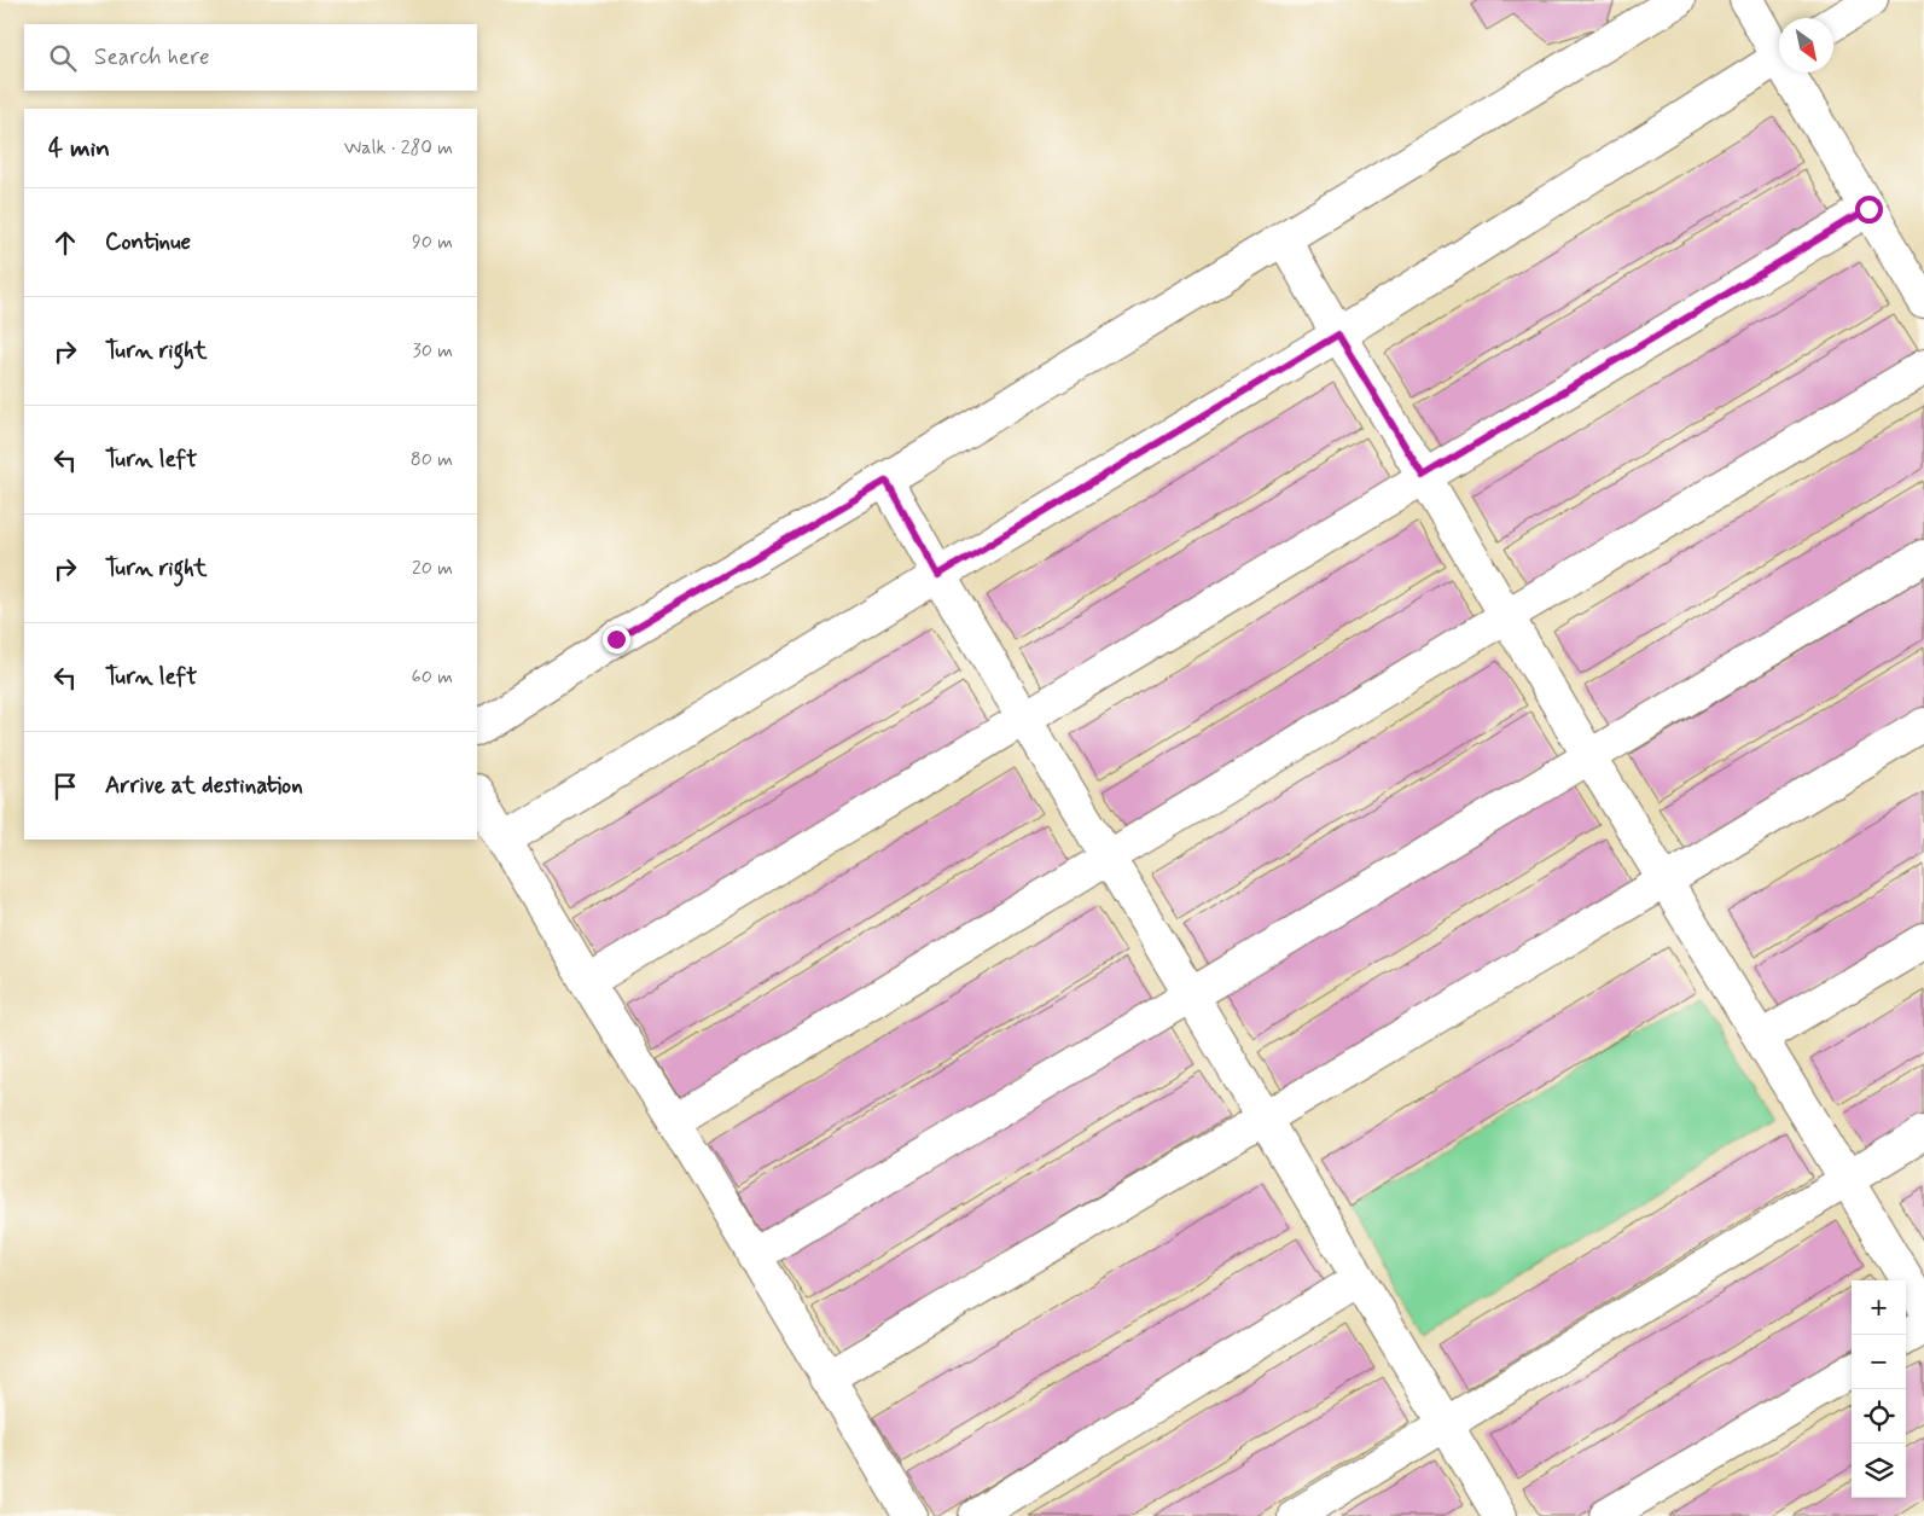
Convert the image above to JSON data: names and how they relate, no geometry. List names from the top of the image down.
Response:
{
  "north": "bottom right",
  "page": {
    "search": "Search here",
    "heading": ["4 min", "Walk · 280 m"],
    "list": [
      ["Continue", "90 m"],
      ["Turn right", "30 m"],
      ["Turn left", "80 m"],
      ["Turn right", "20 m"],
      ["Turn left", "60 m"],
      "Arrive at destination"
    ],
    "map_buttons": ["+", "−"]
  }
}
